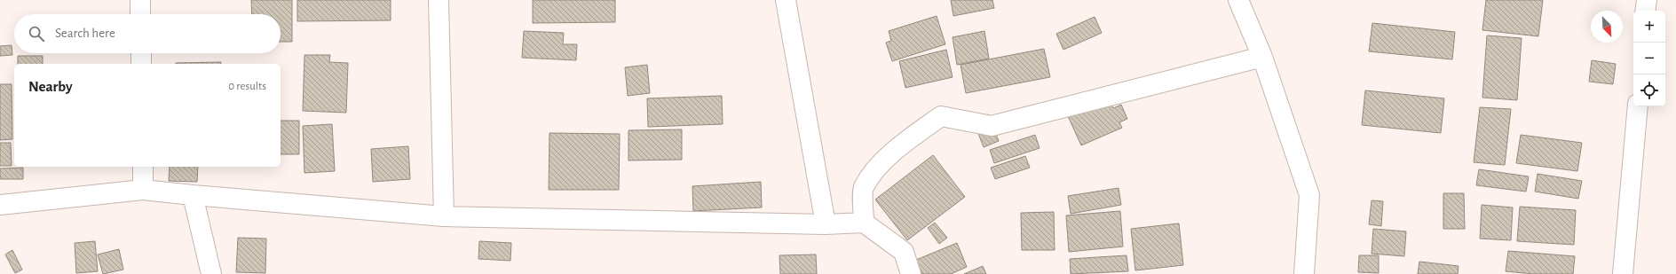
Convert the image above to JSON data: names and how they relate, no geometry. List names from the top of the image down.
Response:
{
  "north": "bottom right",
  "page": {
    "map_buttons": ["+", "−"],
    "search": "Search here",
    "heading": ["Nearby", "0 results"]
  }
}
